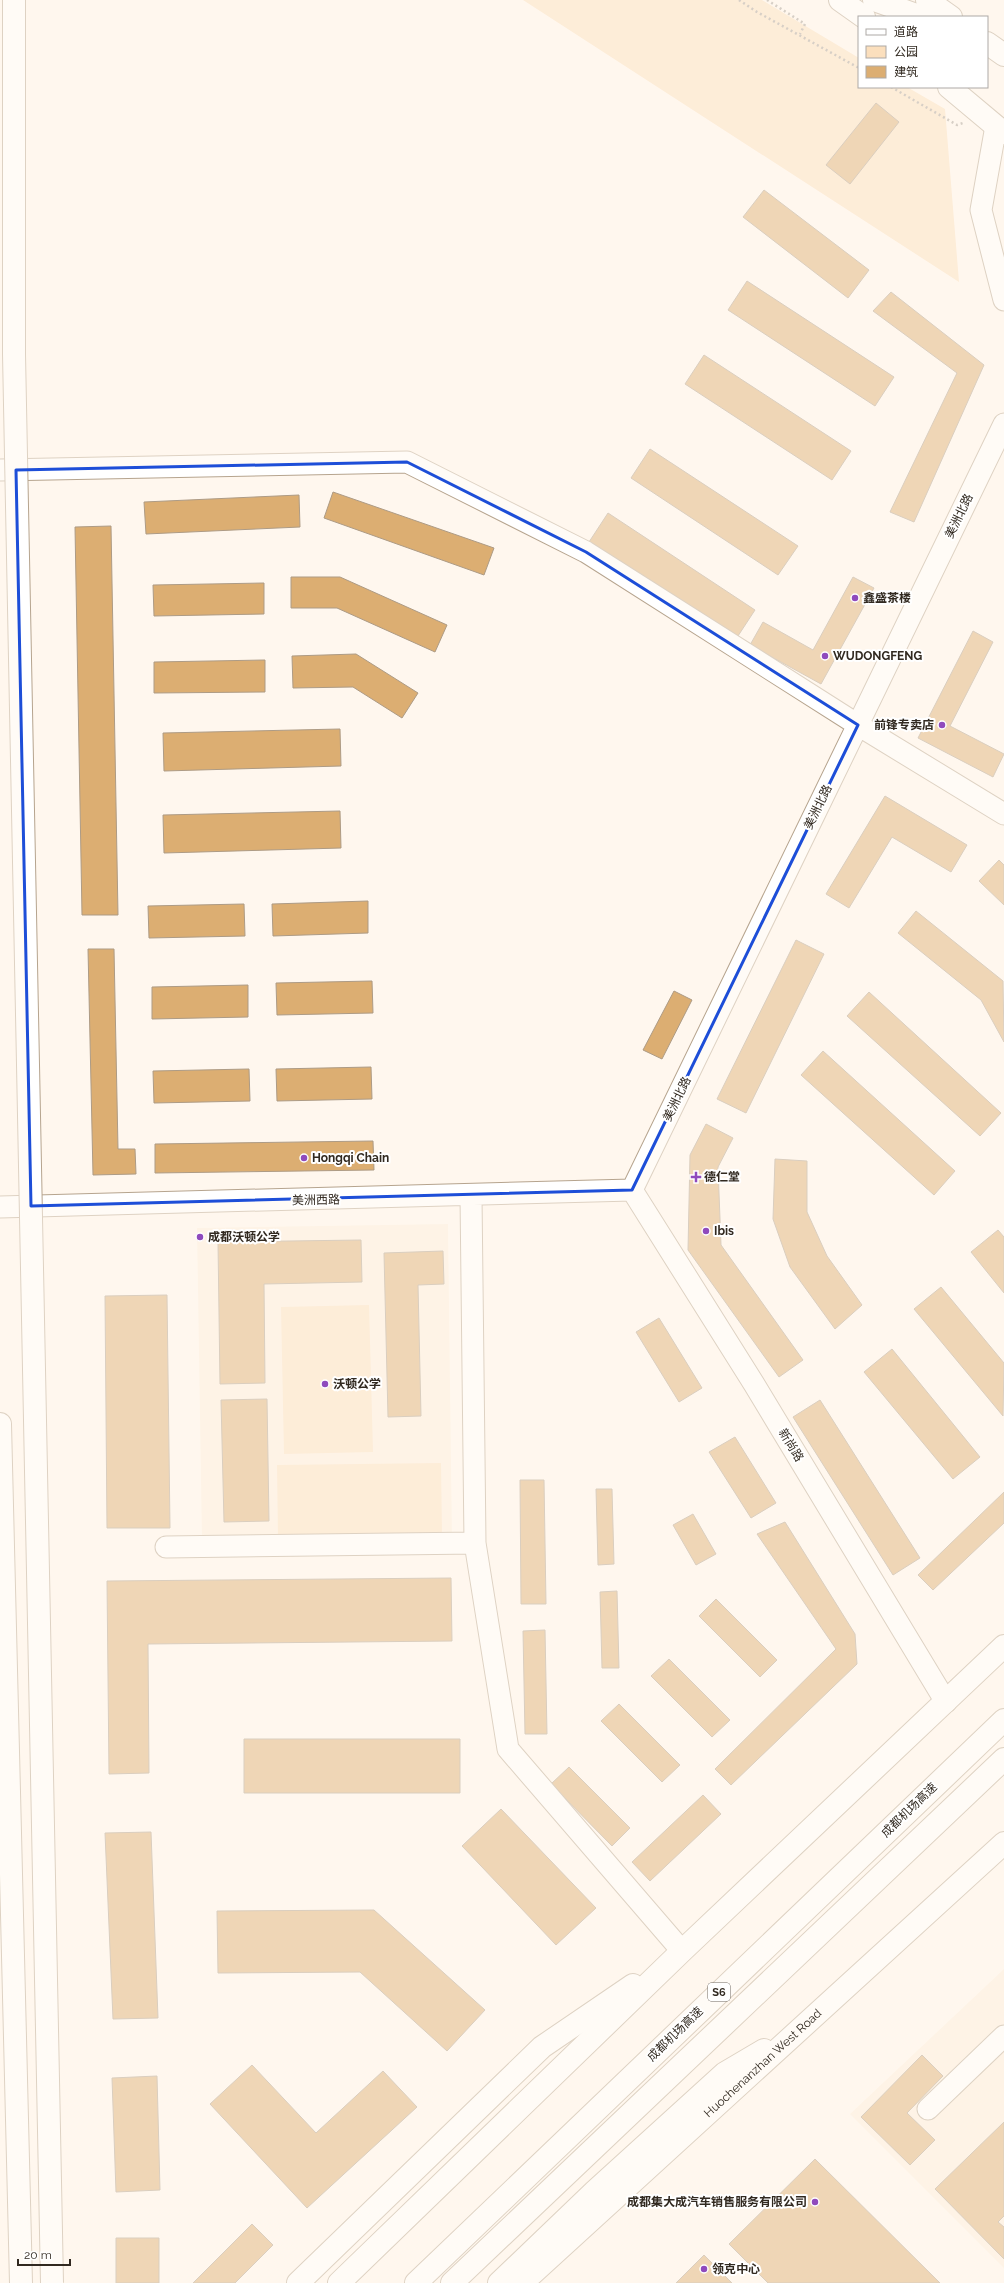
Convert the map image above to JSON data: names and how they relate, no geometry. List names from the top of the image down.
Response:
{
  "streets": {
    "main road": ["成都机场高速", "S6", "Huochenanzhan West Road"],
    "street": ["美洲北路", "美洲西路", "新尚路"]
  },
  "crossings": [
    ["美洲北路", "美洲西路"],
    ["美洲北路", "新尚路"],
    ["美洲西路", "新尚路"]
  ],
  "places": {
    "other": [
      "鑫盛茶楼",
      "WUDONGFENG",
      "前锋专卖店",
      "Hongqi Chain",
      "Ibis",
      "成都沃顿公学",
      "沃顿公学",
      "成都集大成汽车销售服务有限公司",
      "领克中心"
    ],
    "health": ["德仁堂"]
  },
  "legend": ["道路", "公园", "建筑"],
  "scale_bar": "20 m"
}
